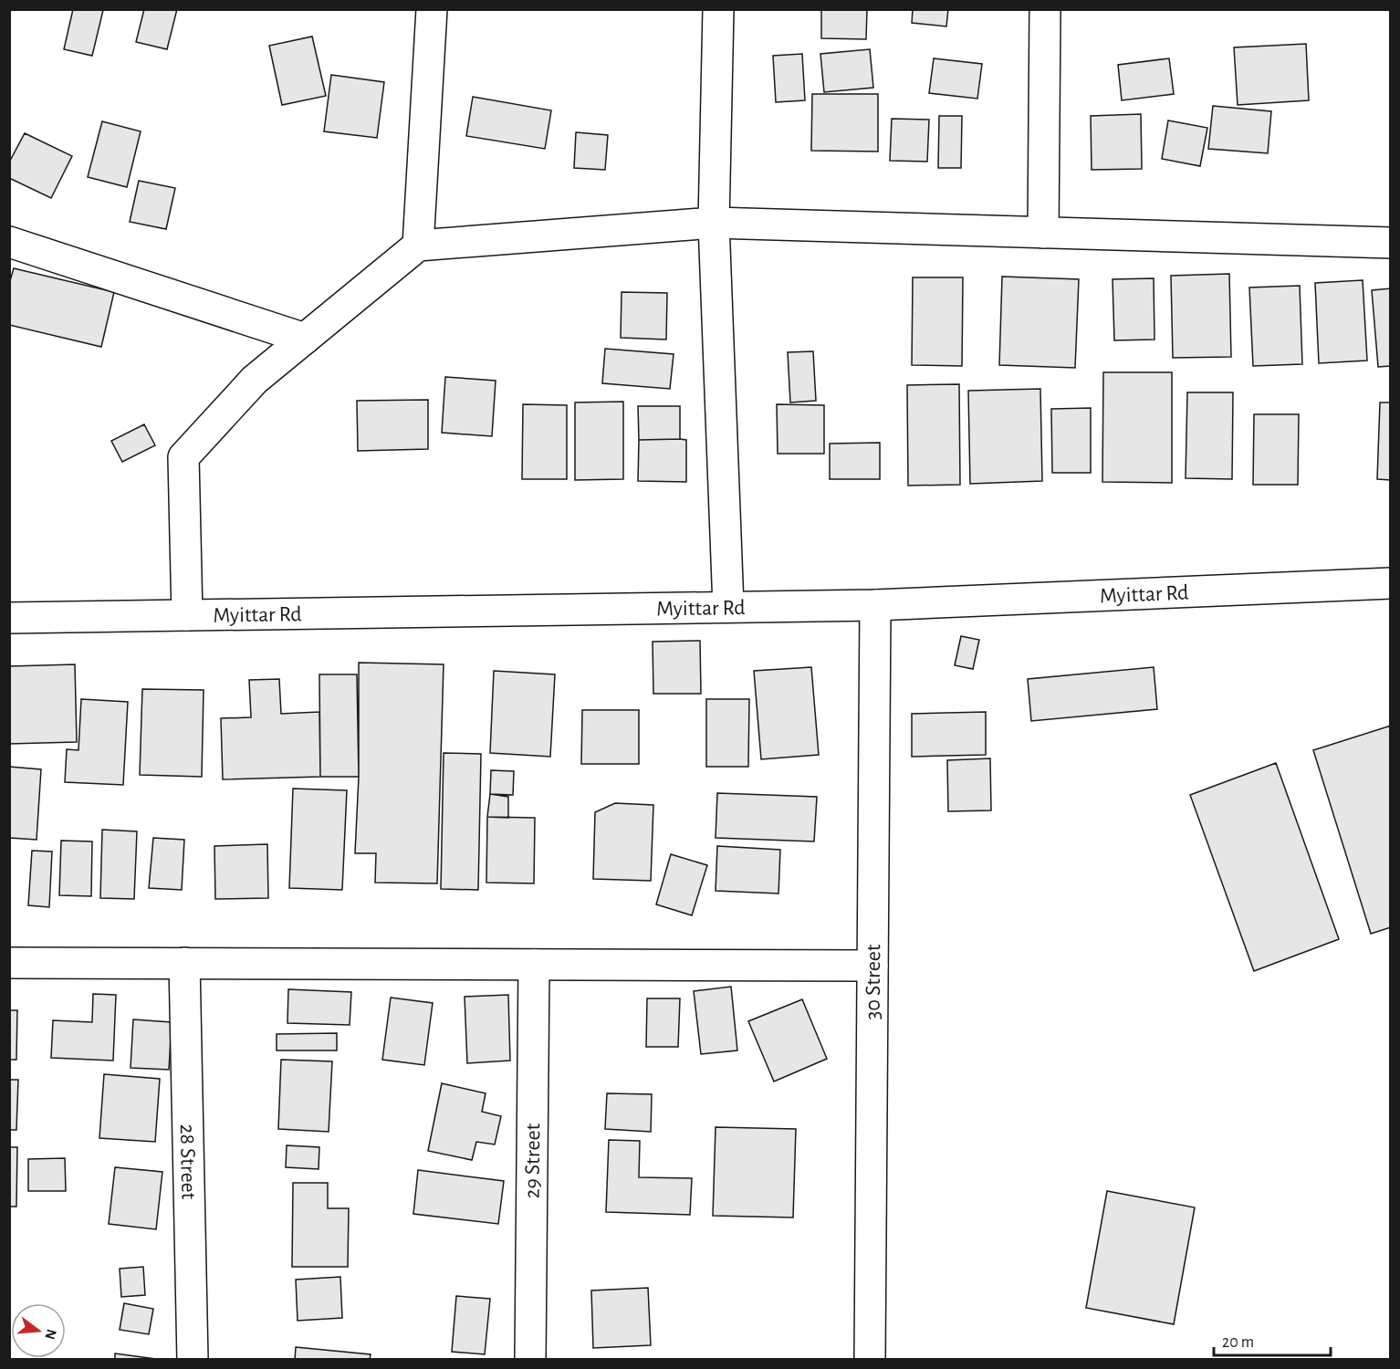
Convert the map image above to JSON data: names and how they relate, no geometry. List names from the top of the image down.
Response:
{
  "streets": {
    "street": [
      "Myittar Rd",
      "30 Street",
      "28 Street",
      "29 Street"
    ]
  },
  "crossings": [
    ["Myittar Rd", "30 Street"]
  ],
  "scale_bar": "20 m",
  "north": "right"
}
